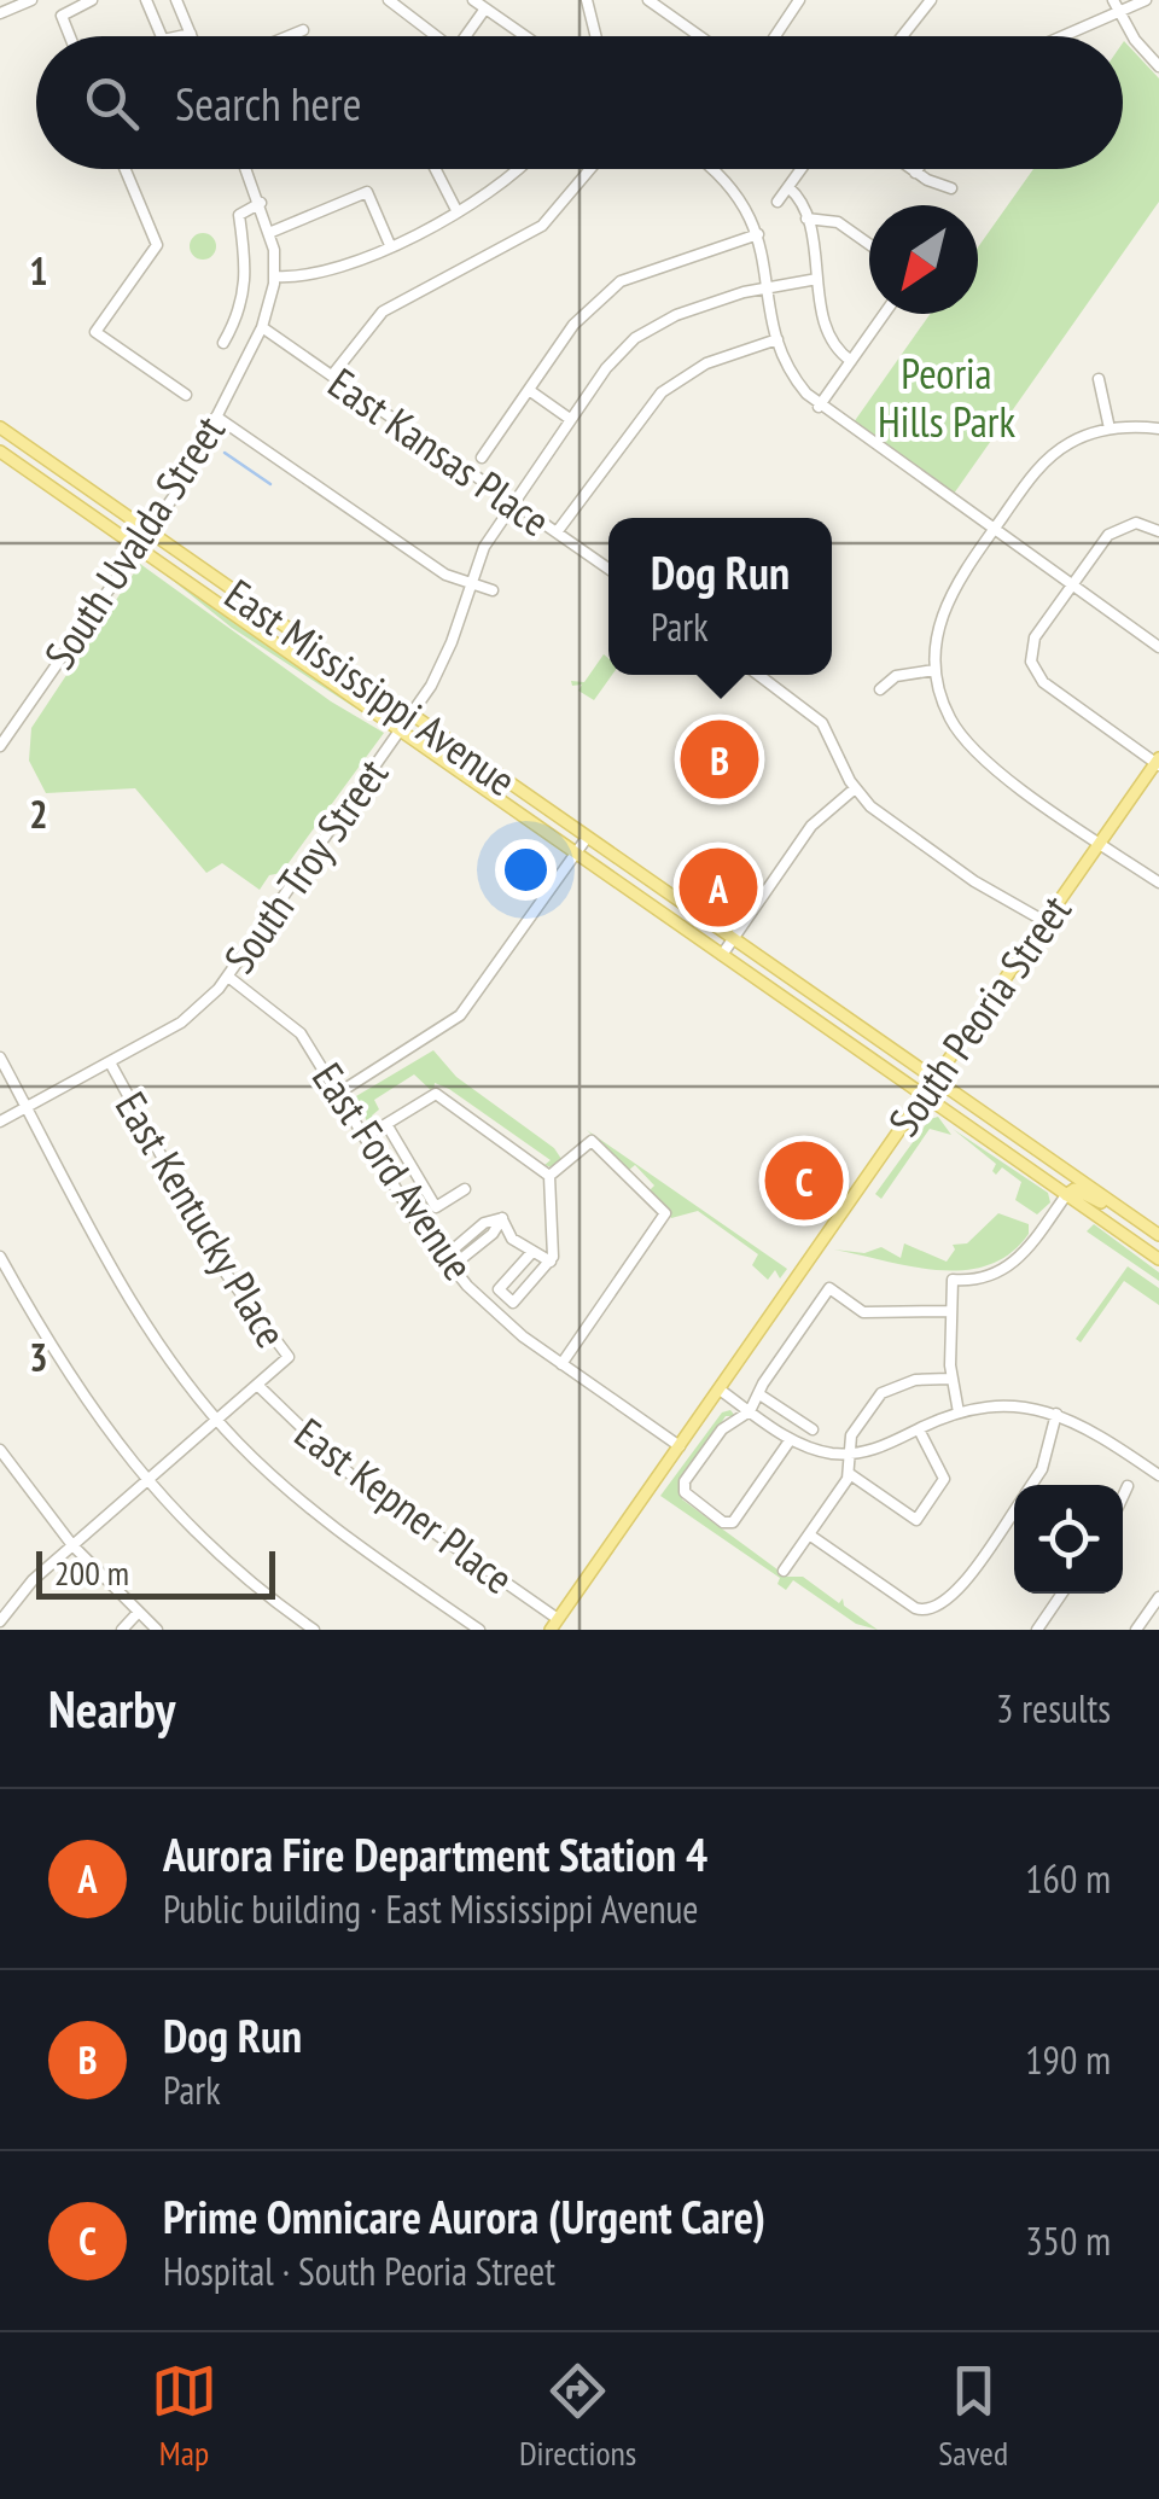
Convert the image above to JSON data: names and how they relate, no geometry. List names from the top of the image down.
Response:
{
  "streets": {
    "main road": ["East Mississippi Avenue", "South Peoria Street"],
    "street": [
      "East Kansas Place",
      "South Uvalda Street",
      "South Troy Street",
      "East Ford Avenue",
      "East Kentucky Place",
      "East Kepner Place"
    ]
  },
  "crossings": [
    ["East Kansas Place", "South Uvalda Street"],
    ["East Kansas Place", "South Troy Street"],
    ["South Uvalda Street", "East Mississippi Avenue"],
    ["East Mississippi Avenue", "South Troy Street"],
    ["East Mississippi Avenue", "South Peoria Street"],
    ["South Troy Street", "East Ford Avenue"],
    ["South Troy Street", "East Kentucky Place"],
    ["South Peoria Street", "East Ford Avenue"],
    ["South Peoria Street", "East Kepner Place"],
    ["East Kentucky Place", "East Kepner Place"]
  ],
  "parks": ["Peoria Hills Park"],
  "scale_bar": "200 m",
  "north": "bottom left",
  "page": {
    "search": "Search here",
    "popup": ["Dog Run", "Park"],
    "pins": ["B", "A", "C"],
    "scale": "200 m",
    "heading": ["Nearby", "3 results"],
    "list": [
      {
        "mark": "A",
        "name": "Aurora Fire Department Station 4",
        "note": "Public building · East Mississippi Avenue",
        "value": "160 m"
      },
      {
        "mark": "B",
        "name": "Dog Run",
        "note": "Park",
        "value": "190 m"
      },
      {
        "mark": "C",
        "name": "Prime Omnicare Aurora (Urgent Care)",
        "note": "Hospital · South Peoria Street",
        "value": "350 m"
      }
    ],
    "nav": ["Map", "Directions", "Saved"]
  },
  "grid": {
    "rows": ["1", "2", "3"]
  }
}
